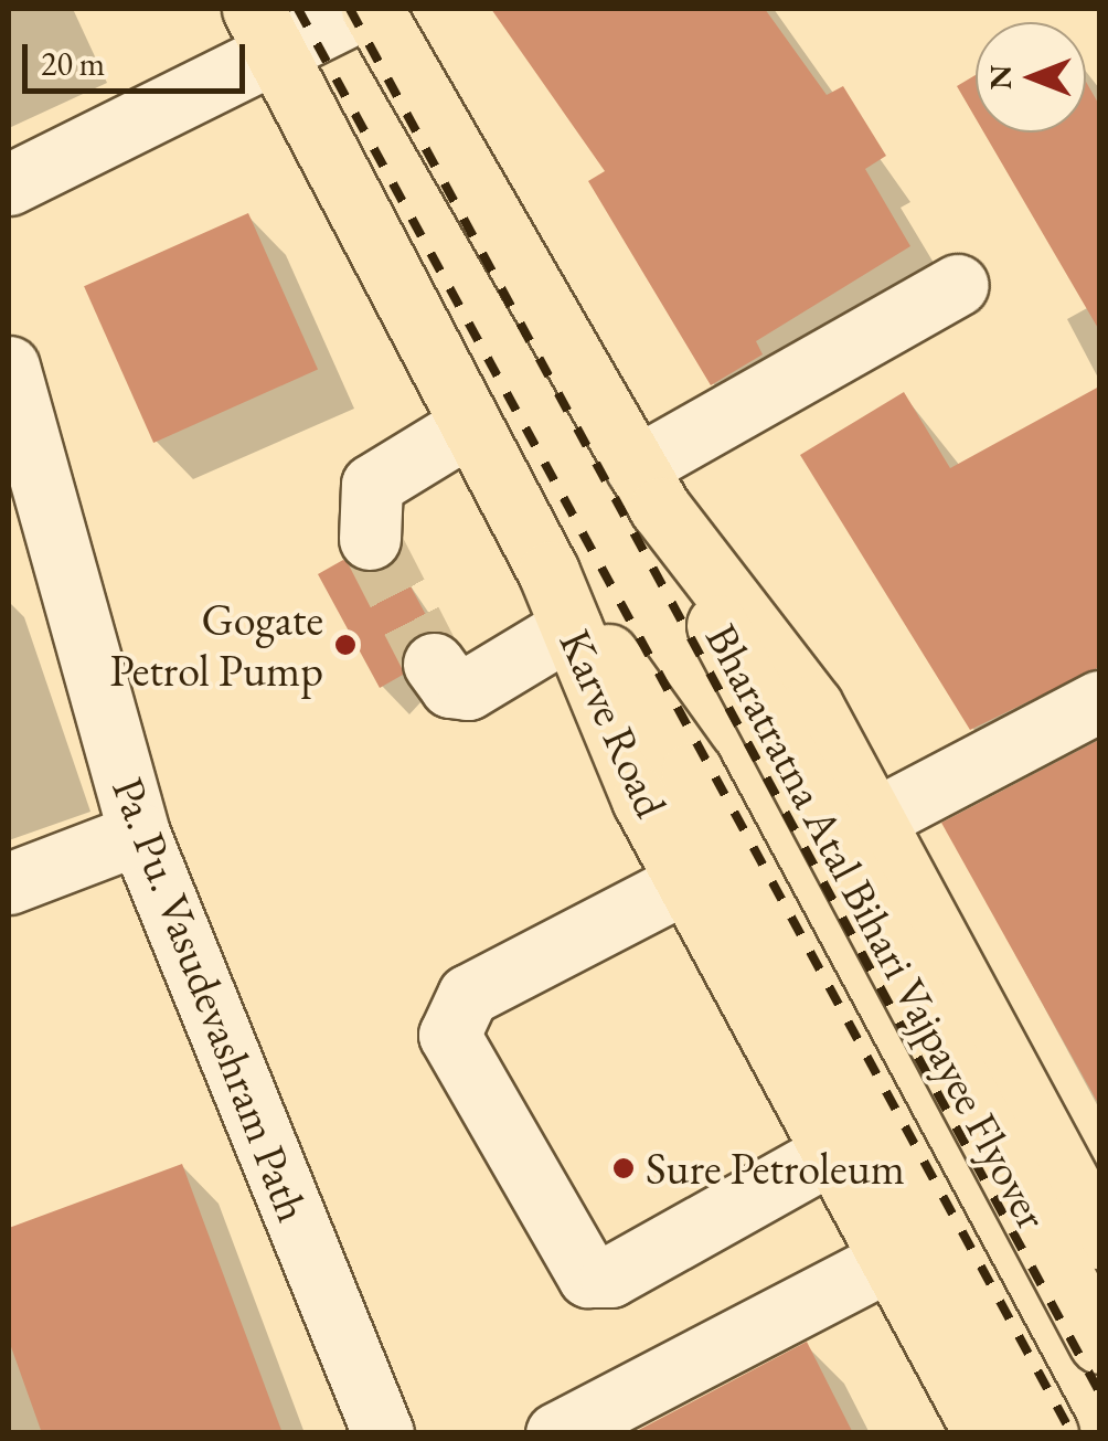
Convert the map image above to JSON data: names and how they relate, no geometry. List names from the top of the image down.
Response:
{
  "streets": {
    "main road": ["Karve Road", "Bharatratna Atal Bihari Vajpayee Flyover"],
    "street": ["Pa. Pu. Vasudevashram Path"]
  },
  "crossings": [
    ["Karve Road", "Bharatratna Atal Bihari Vajpayee Flyover"]
  ],
  "places": ["Gogate Petrol Pump", "Sure Petroleum"],
  "scale_bar": "20 m",
  "north": "left"
}
